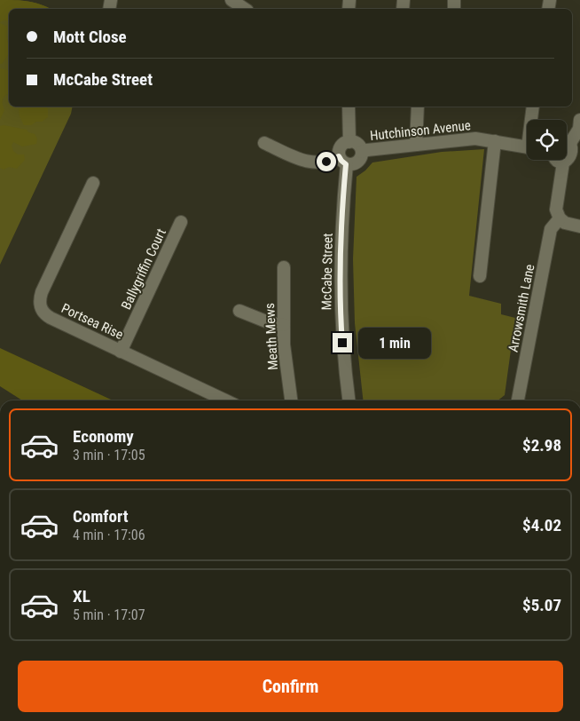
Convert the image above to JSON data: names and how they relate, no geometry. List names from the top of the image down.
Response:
{
  "streets": {
    "street": [
      "Hutchinson Avenue",
      "Ballygriffin Court",
      "McCabe Street",
      "Arrowsmith Lane",
      "Portsea Rise",
      "Meath Mews"
    ]
  },
  "crossings": [
    ["Hutchinson Avenue", "McCabe Street"],
    ["Ballygriffin Court", "Portsea Rise"]
  ],
  "page": {
    "banner": ["Mott Close", "McCabe Street"],
    "bubble": "1 min",
    "list": [
      {
        "name": "Economy",
        "note": "3 min · 17:05",
        "value": "$2.98"
      },
      {
        "name": "Comfort",
        "note": "4 min · 17:06",
        "value": "$4.02"
      },
      {
        "name": "XL",
        "note": "5 min · 17:07",
        "value": "$5.07"
      }
    ],
    "buttons": "Confirm"
  }
}
